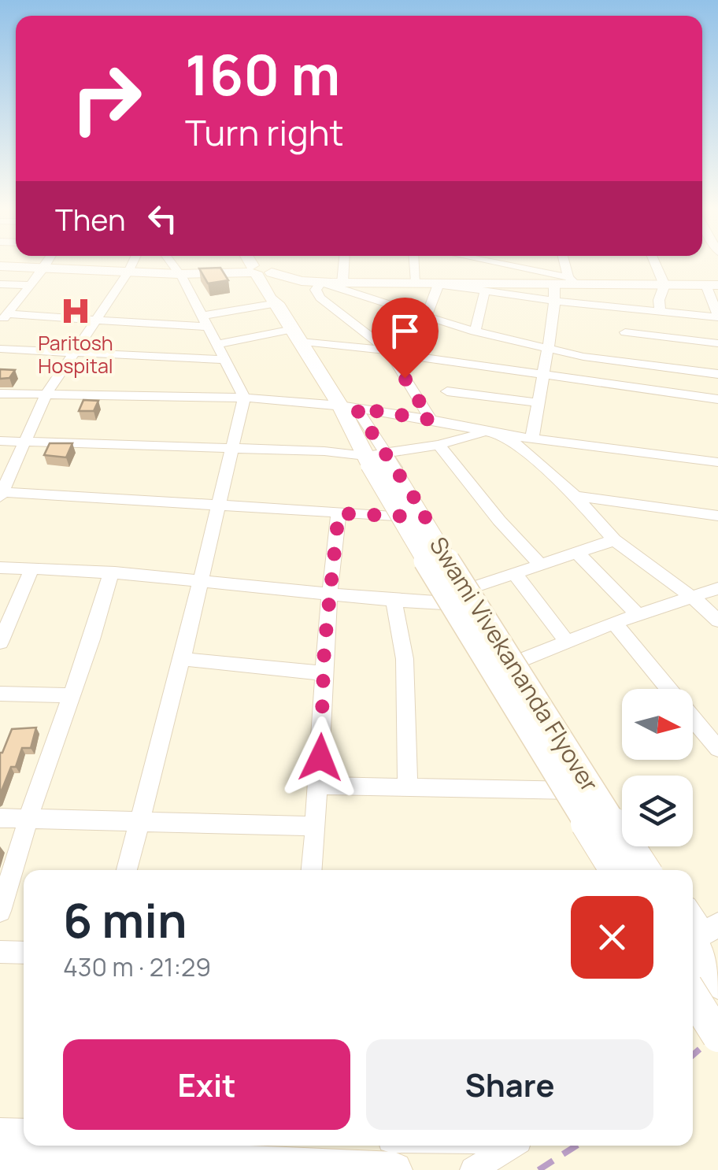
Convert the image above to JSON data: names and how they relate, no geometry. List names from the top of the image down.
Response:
{
  "streets": {
    "main road": ["Swami Vivekananda Flyover"]
  },
  "places": {
    "hospital": ["Paritosh Hospital"]
  },
  "north": "right",
  "page": {
    "turn": ["160 m", "Turn right"],
    "then": "Then",
    "heading": ["6 min", "430 m · 21:29"],
    "buttons": ["Exit", "Share"]
  }
}
